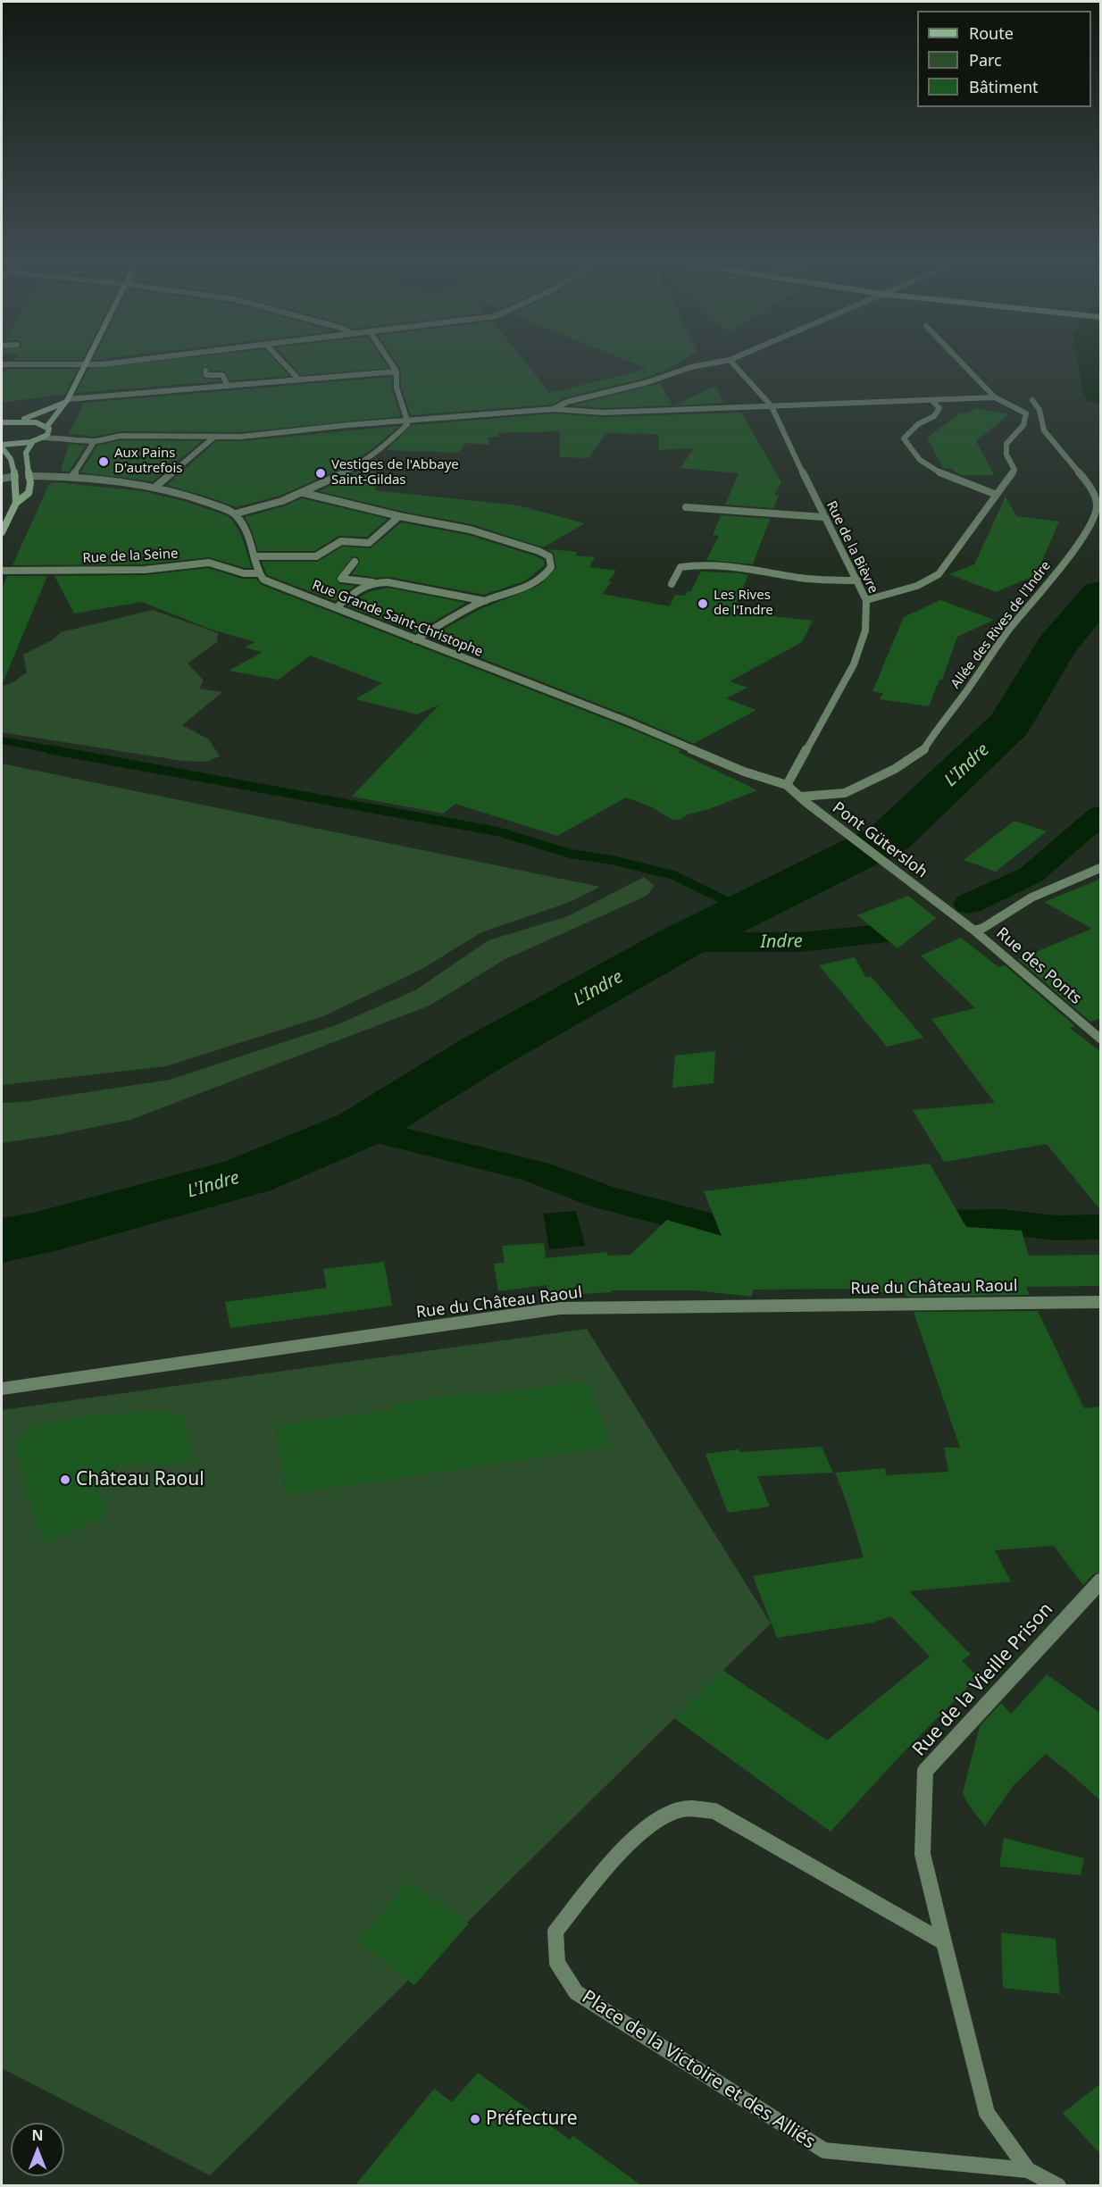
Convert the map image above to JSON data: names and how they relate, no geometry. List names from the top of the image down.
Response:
{
  "streets": {
    "street": [
      "Rue de la Bièvre",
      "Rue de la Seine",
      "Rue Grande Saint-Christophe",
      "Allée des Rives de l'Indre",
      "Pont Gütersloh",
      "Rue des Ponts",
      "Rue du Château Raoul",
      "Rue de la Vieille Prison",
      "Place de la Victoire et des Alliés"
    ]
  },
  "crossings": [
    ["Rue de la Bièvre", "Rue Grande Saint-Christophe"],
    ["Rue de la Bièvre", "Pont Gütersloh"],
    ["Rue de la Seine", "Rue Grande Saint-Christophe"],
    ["Rue Grande Saint-Christophe", "Pont Gütersloh"],
    ["Allée des Rives de l'Indre", "Pont Gütersloh"],
    ["Pont Gütersloh", "Rue des Ponts"],
    ["Rue de la Vieille Prison", "Place de la Victoire et des Alliés"]
  ],
  "water": ["L'Indre", "Indre"],
  "places": [
    "Aux Pains D'autrefois",
    "Vestiges de l'Abbaye Saint-Gildas",
    "Les Rives de l'Indre",
    "Château Raoul",
    "Préfecture"
  ],
  "legend": ["Route", "Parc", "Bâtiment"],
  "north": "top"
}
